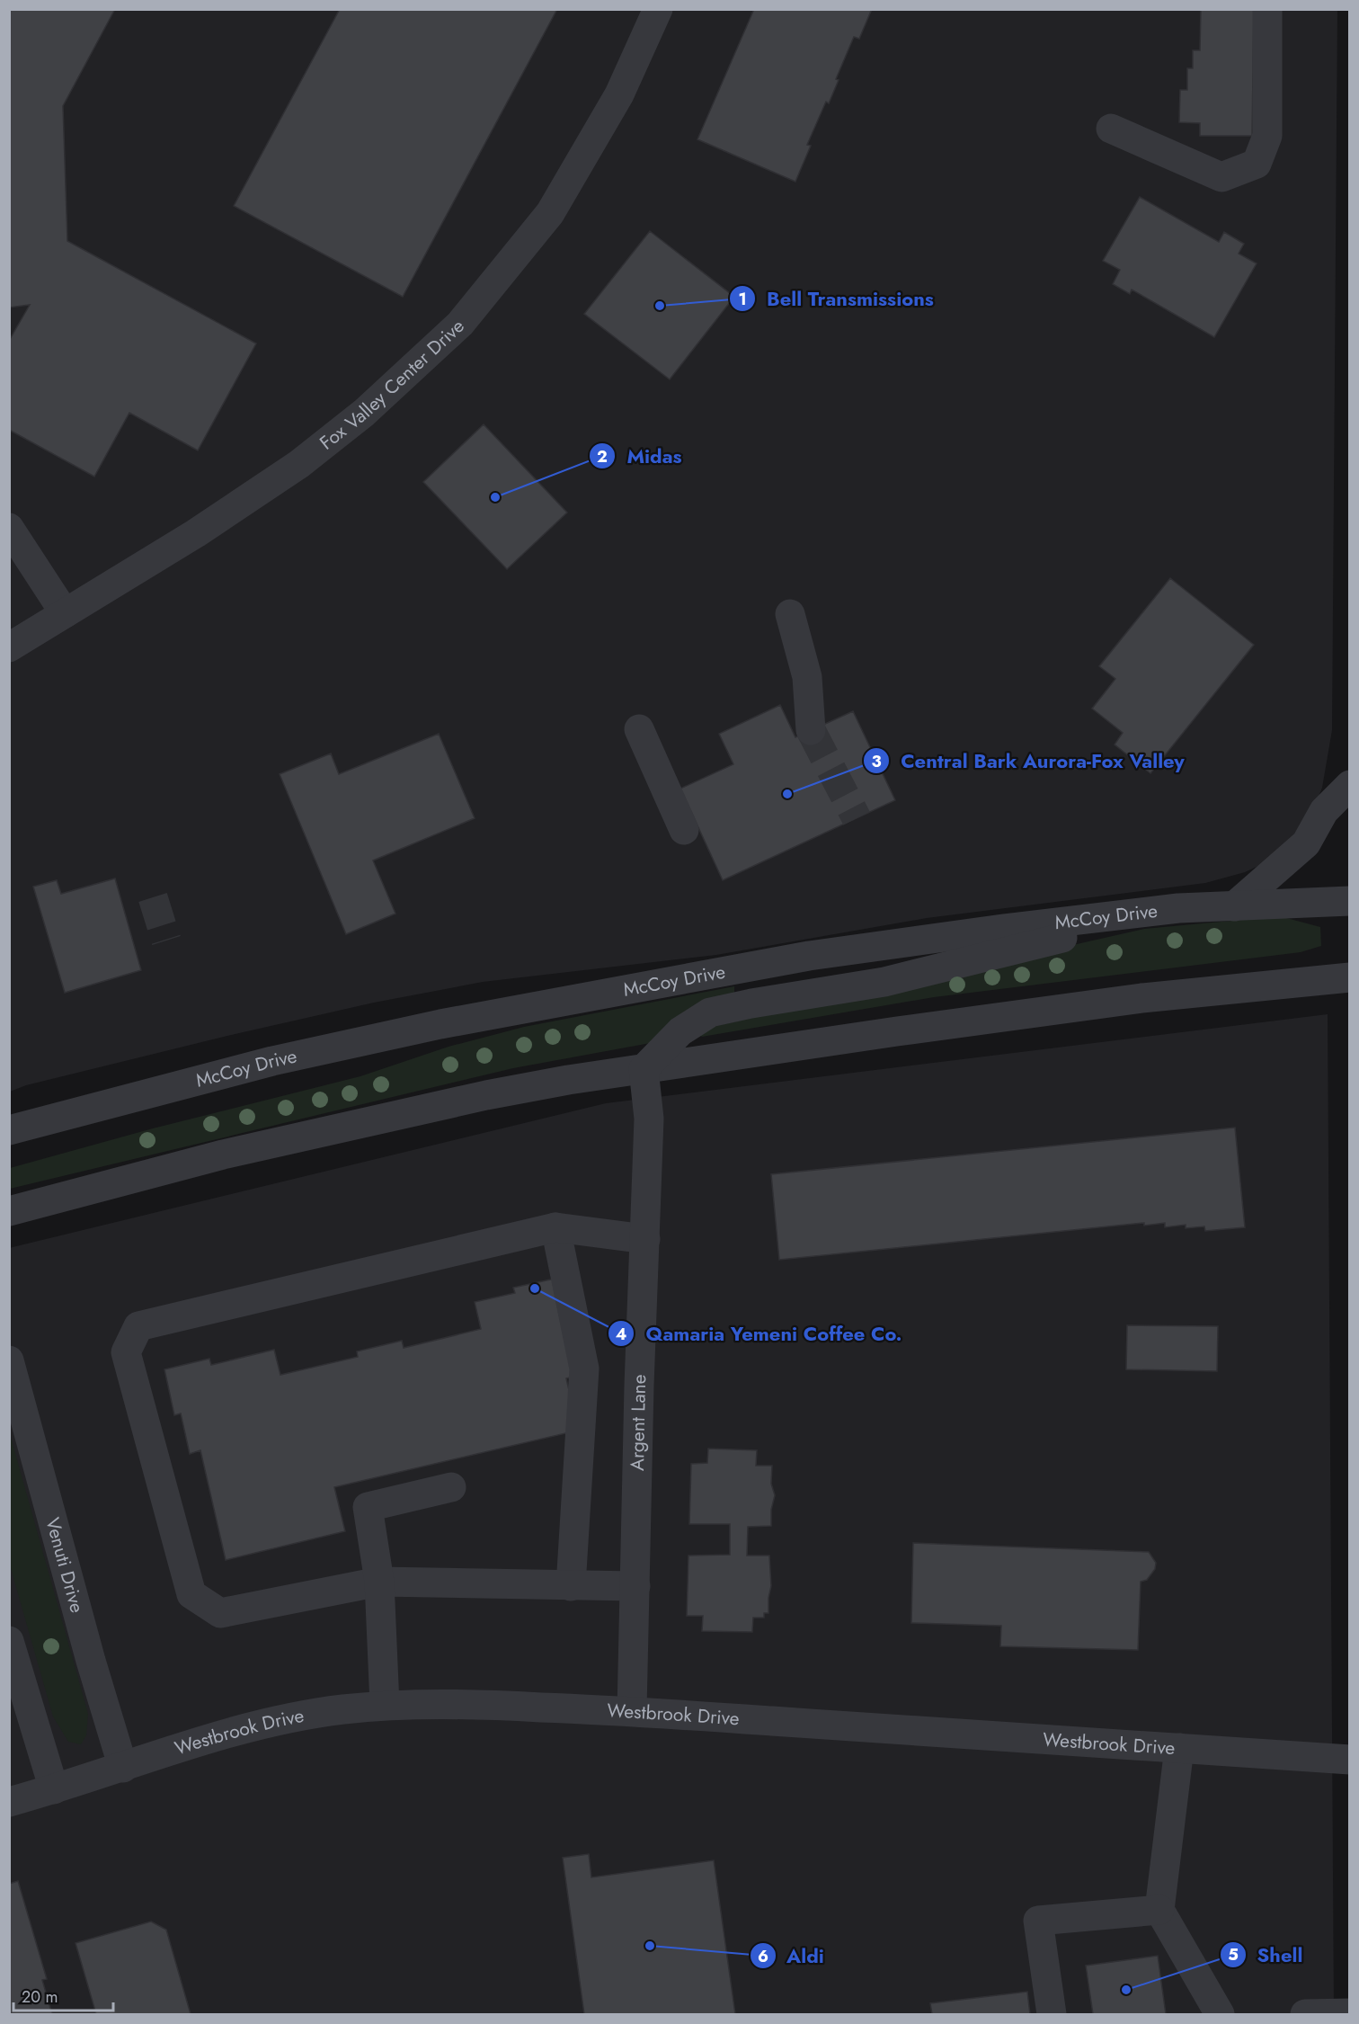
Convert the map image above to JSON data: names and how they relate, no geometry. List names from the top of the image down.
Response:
{
  "streets": {
    "street": [
      "Fox Valley Center Drive",
      "McCoy Drive",
      "Argent Lane",
      "Venuti Drive",
      "Westbrook Drive"
    ]
  },
  "crossings": [
    ["Argent Lane", "Westbrook Drive"],
    ["Venuti Drive", "Westbrook Drive"]
  ],
  "places": [
    "Bell Transmissions",
    "Midas",
    "Central Bark Aurora-Fox Valley",
    "Qamaria Yemeni Coffee Co.",
    "Aldi",
    "Shell"
  ],
  "scale_bar": "20 m"
}
